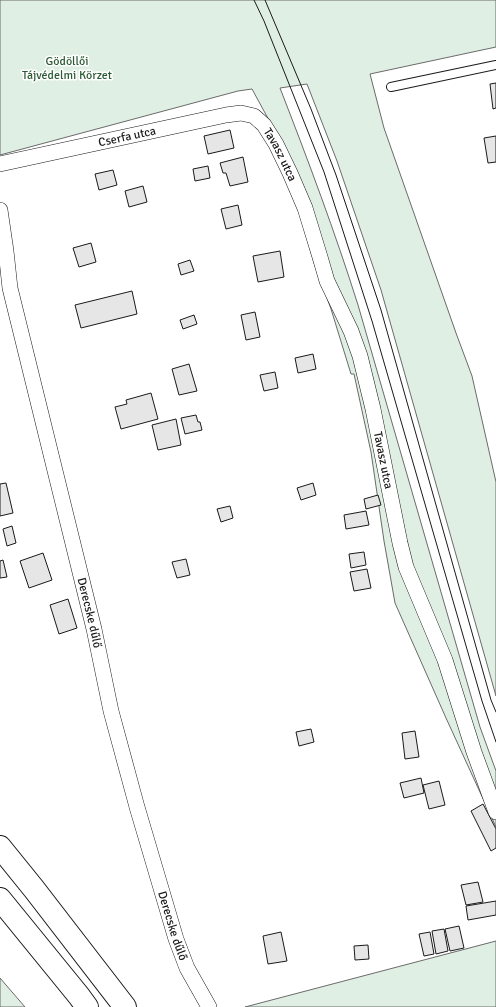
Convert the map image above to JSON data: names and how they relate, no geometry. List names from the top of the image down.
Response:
{
  "streets": {
    "street": ["Cserfa utca", "Tavasz utca", "Derecske dűlő"]
  },
  "crossings": [
    ["Cserfa utca", "Tavasz utca"]
  ],
  "parks": ["Gödöllői Tájvédelmi Körzet"]
}
